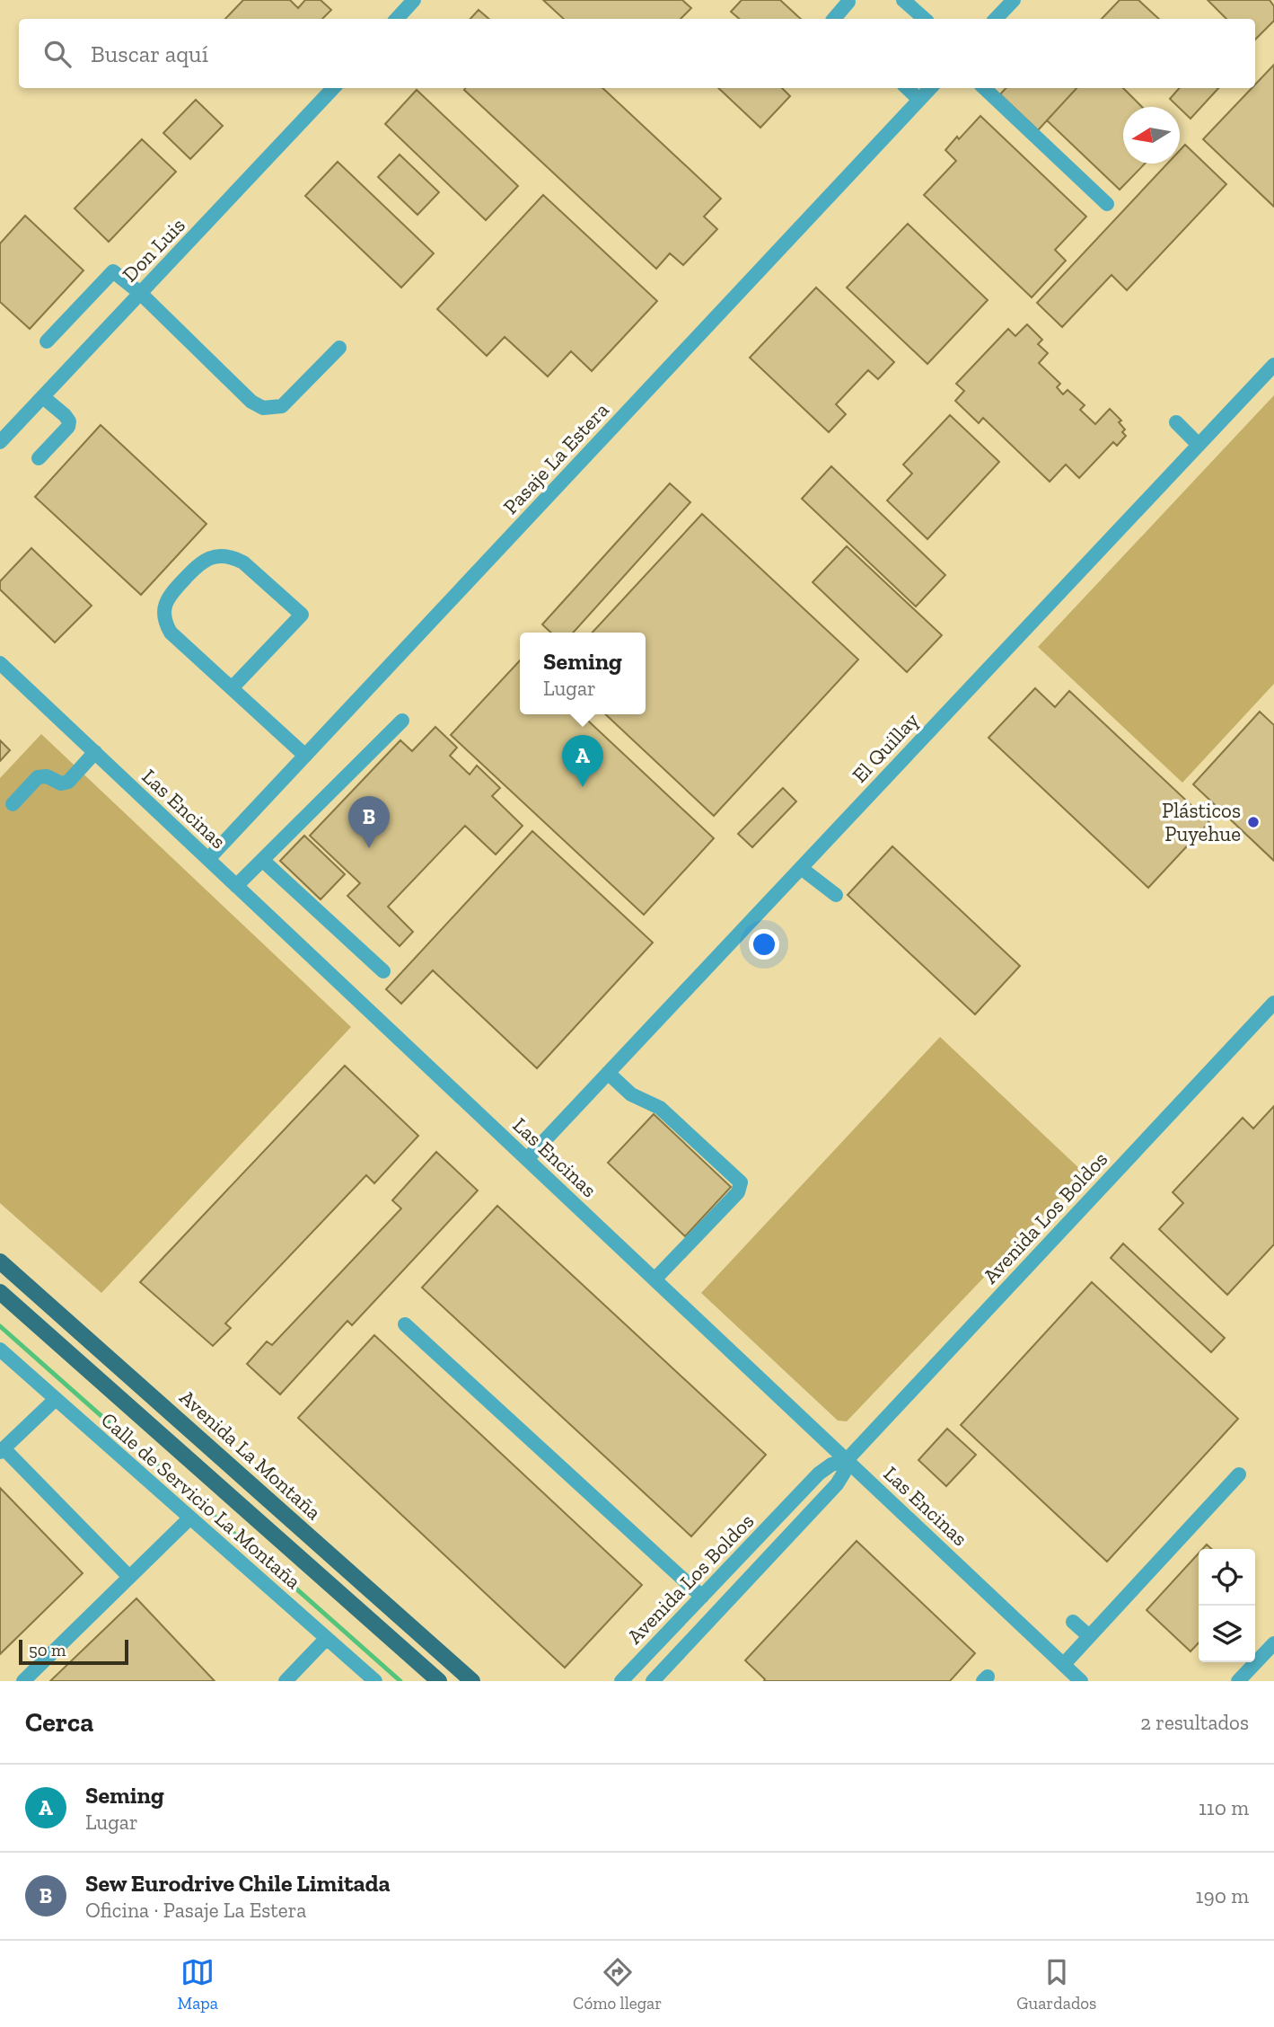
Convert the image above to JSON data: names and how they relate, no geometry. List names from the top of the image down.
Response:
{
  "streets": {
    "main road": ["Avenida La Montaña"],
    "street": [
      "Don Luis",
      "Pasaje La Estera",
      "El Quillay",
      "Las Encinas",
      "Avenida Los Boldos",
      "Calle de Servicio La Montaña"
    ]
  },
  "crossings": [
    ["Pasaje La Estera", "Las Encinas"],
    ["El Quillay", "Las Encinas"],
    ["Las Encinas", "Avenida Los Boldos"]
  ],
  "places": ["Plásticos Puyehue"],
  "scale_bar": "50 m",
  "north": "left",
  "page": {
    "search": "Buscar aquí",
    "popup": ["Seming", "Lugar"],
    "pins": ["A", "B"],
    "scale": "50 m",
    "heading": ["Cerca", "2 resultados"],
    "list": [
      {
        "mark": "A",
        "name": "Seming",
        "note": "Lugar",
        "value": "110 m"
      },
      {
        "mark": "B",
        "name": "Sew Eurodrive Chile Limitada",
        "note": "Oficina · Pasaje La Estera",
        "value": "190 m"
      }
    ],
    "nav": ["Mapa", "Cómo llegar", "Guardados"]
  }
}
